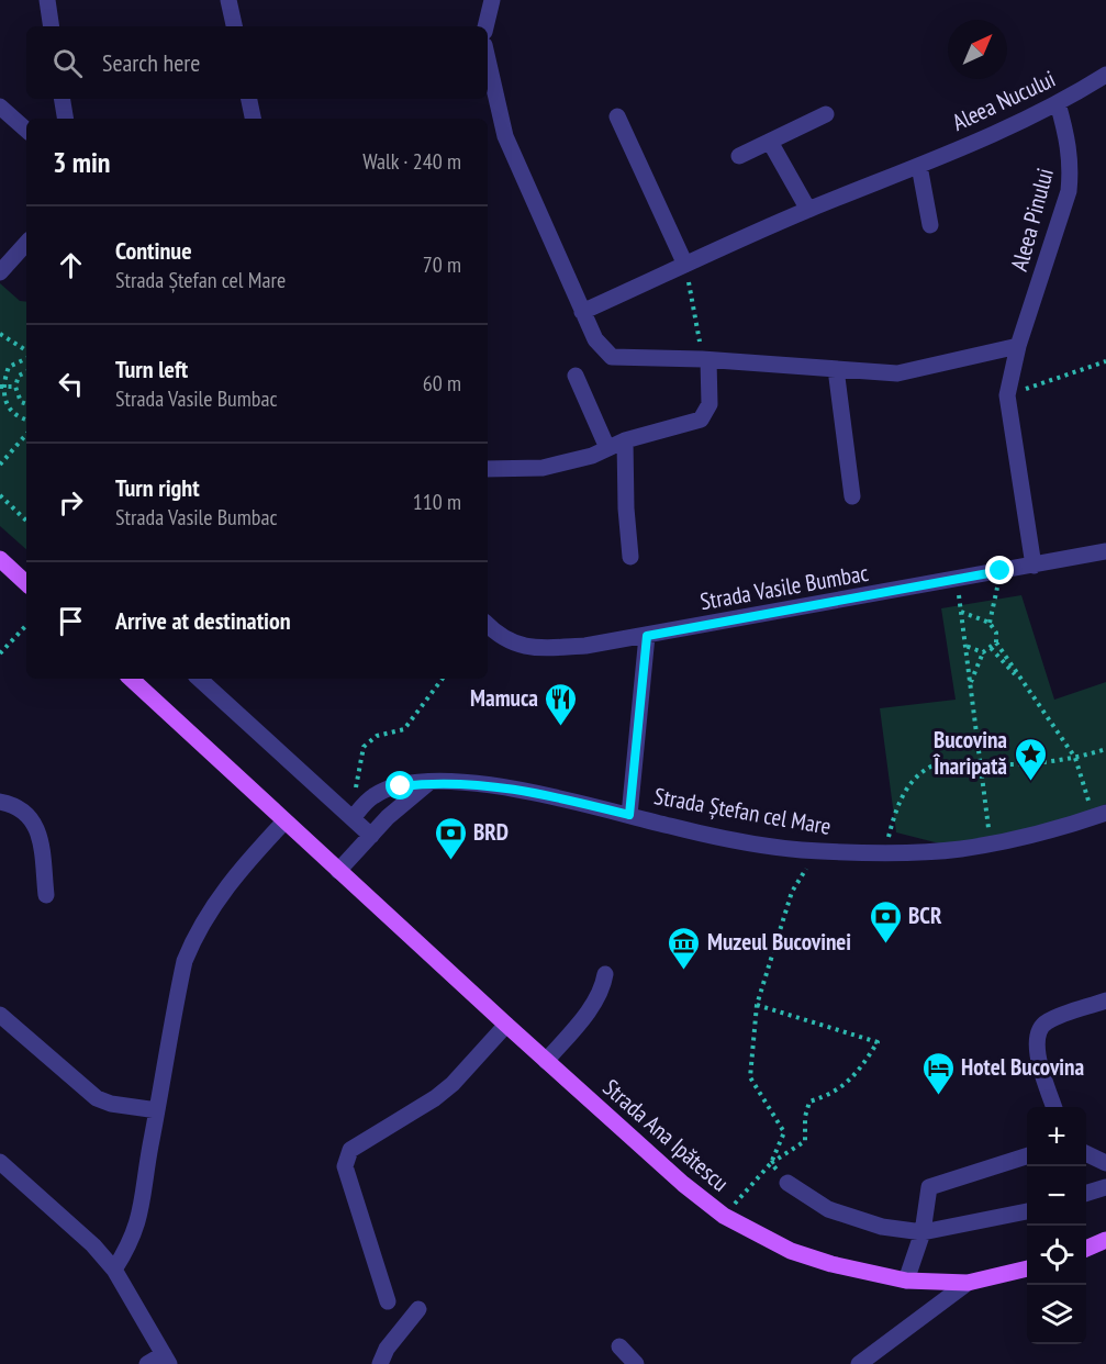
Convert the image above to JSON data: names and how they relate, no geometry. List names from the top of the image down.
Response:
{
  "streets": {
    "main road": ["Strada Ana Ipătescu"],
    "street": [
      "Aleea Nucului",
      "Aleea Pinului",
      "Strada Vasile Bumbac",
      "Strada Ștefan cel Mare"
    ]
  },
  "crossings": [
    ["Aleea Nucului", "Aleea Pinului"]
  ],
  "places": {
    "restaurant": ["Mamuca"],
    "place": ["Bucovina Înaripată"],
    "bank": ["BRD", "BCR"],
    "museum": ["Muzeul Bucovinei"],
    "hotel": ["Hotel Bucovina"]
  },
  "north": "top right",
  "page": {
    "search": "Search here",
    "heading": ["3 min", "Walk · 240 m"],
    "list": [
      ["Continue", "Strada Ștefan cel Mare", "70 m"],
      ["Turn left", "Strada Vasile Bumbac", "60 m"],
      ["Turn right", "Strada Vasile Bumbac", "110 m"],
      "Arrive at destination"
    ],
    "map_buttons": ["+", "−"]
  }
}
